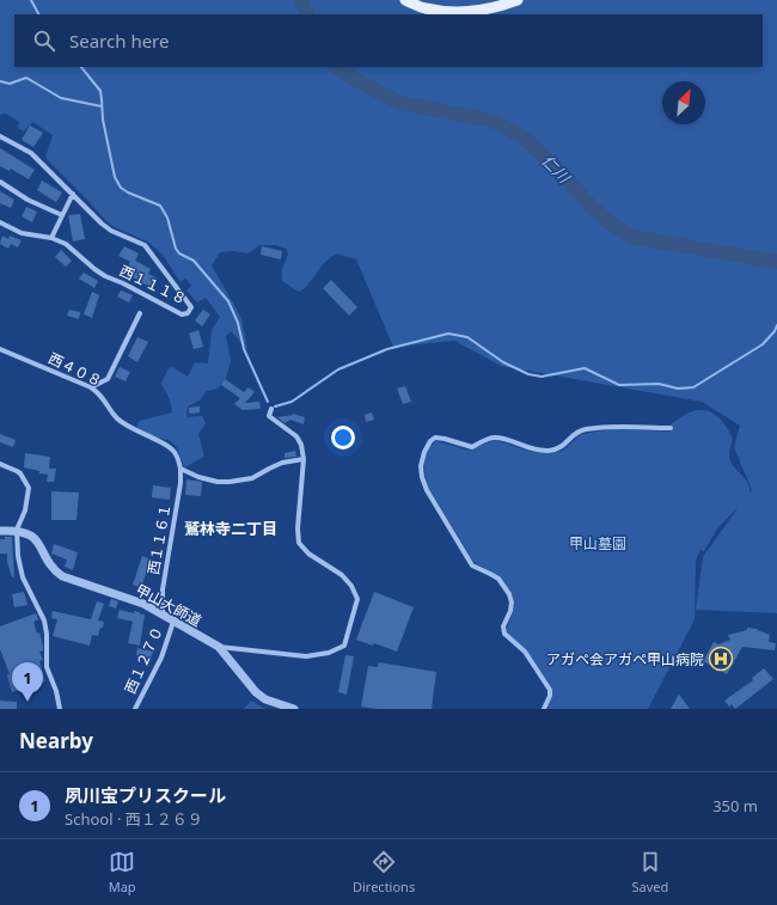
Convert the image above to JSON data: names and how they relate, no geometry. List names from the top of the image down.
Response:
{
  "streets": {
    "street": [
      "西１１１８",
      "西４０８",
      "西１１６１",
      "甲山大師道",
      "西１２７０"
    ]
  },
  "crossings": [
    ["西４０８", "西１１６１"],
    ["西１１６１", "甲山大師道"],
    ["甲山大師道", "西１２７０"]
  ],
  "districts": ["鷲林寺二丁目"],
  "water": ["仁川"],
  "parks": ["甲山墓園"],
  "places": {
    "hospital": ["アガペ会アガペ甲山病院"]
  },
  "north": "top right",
  "page": {
    "search": "Search here",
    "pins": "1",
    "heading": "Nearby",
    "list": [
      {
        "mark": "1",
        "name": "夙川宝プリスクール",
        "note": "School · 西１２６９",
        "value": "350 m"
      }
    ],
    "nav": ["Map", "Directions", "Saved"]
  }
}
